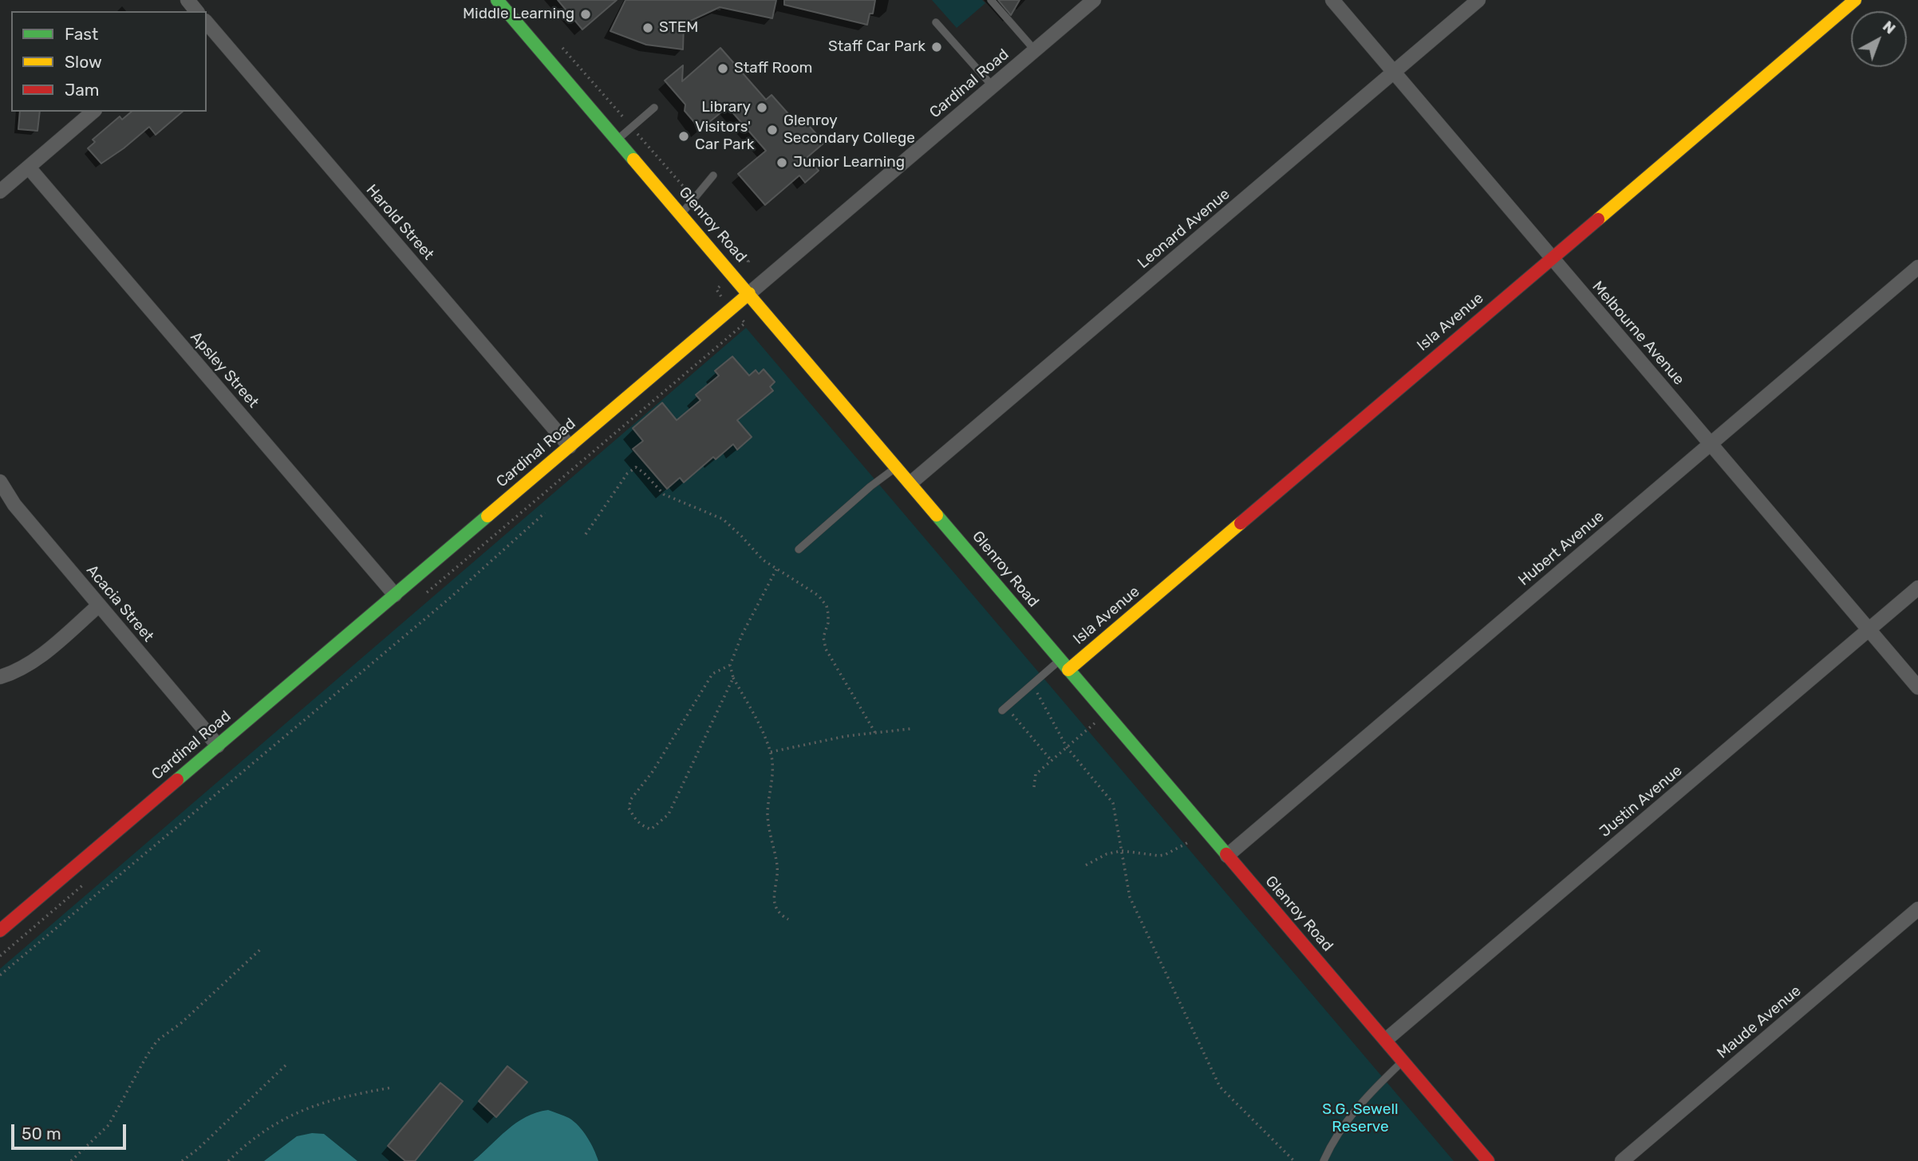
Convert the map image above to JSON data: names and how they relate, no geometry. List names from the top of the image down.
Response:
{
  "streets": {
    "street": [
      "Cardinal Road",
      "Harold Street",
      "Glenroy Road",
      "Leonard Avenue",
      "Isla Avenue",
      "Melbourne Avenue",
      "Apsley Street",
      "Hubert Avenue",
      "Acacia Street",
      "Justin Avenue",
      "Maude Avenue"
    ]
  },
  "crossings": [
    ["Cardinal Road", "Harold Street"],
    ["Cardinal Road", "Glenroy Road"],
    ["Cardinal Road", "Apsley Street"],
    ["Cardinal Road", "Acacia Street"],
    ["Glenroy Road", "Leonard Avenue"],
    ["Glenroy Road", "Isla Avenue"],
    ["Glenroy Road", "Hubert Avenue"],
    ["Glenroy Road", "Justin Avenue"],
    ["Leonard Avenue", "Melbourne Avenue"],
    ["Isla Avenue", "Melbourne Avenue"],
    ["Melbourne Avenue", "Hubert Avenue"],
    ["Melbourne Avenue", "Justin Avenue"]
  ],
  "parks": ["S.G. Sewell Reserve"],
  "places": [
    "Middle Learning",
    "STEM",
    "Staff Car Park",
    "Staff Room",
    "Library",
    "Glenroy Secondary College",
    "Visitors' Car Park",
    "Junior Learning"
  ],
  "legend": ["Fast", "Slow", "Jam"],
  "scale_bar": "50 m",
  "north": "top right"
}
